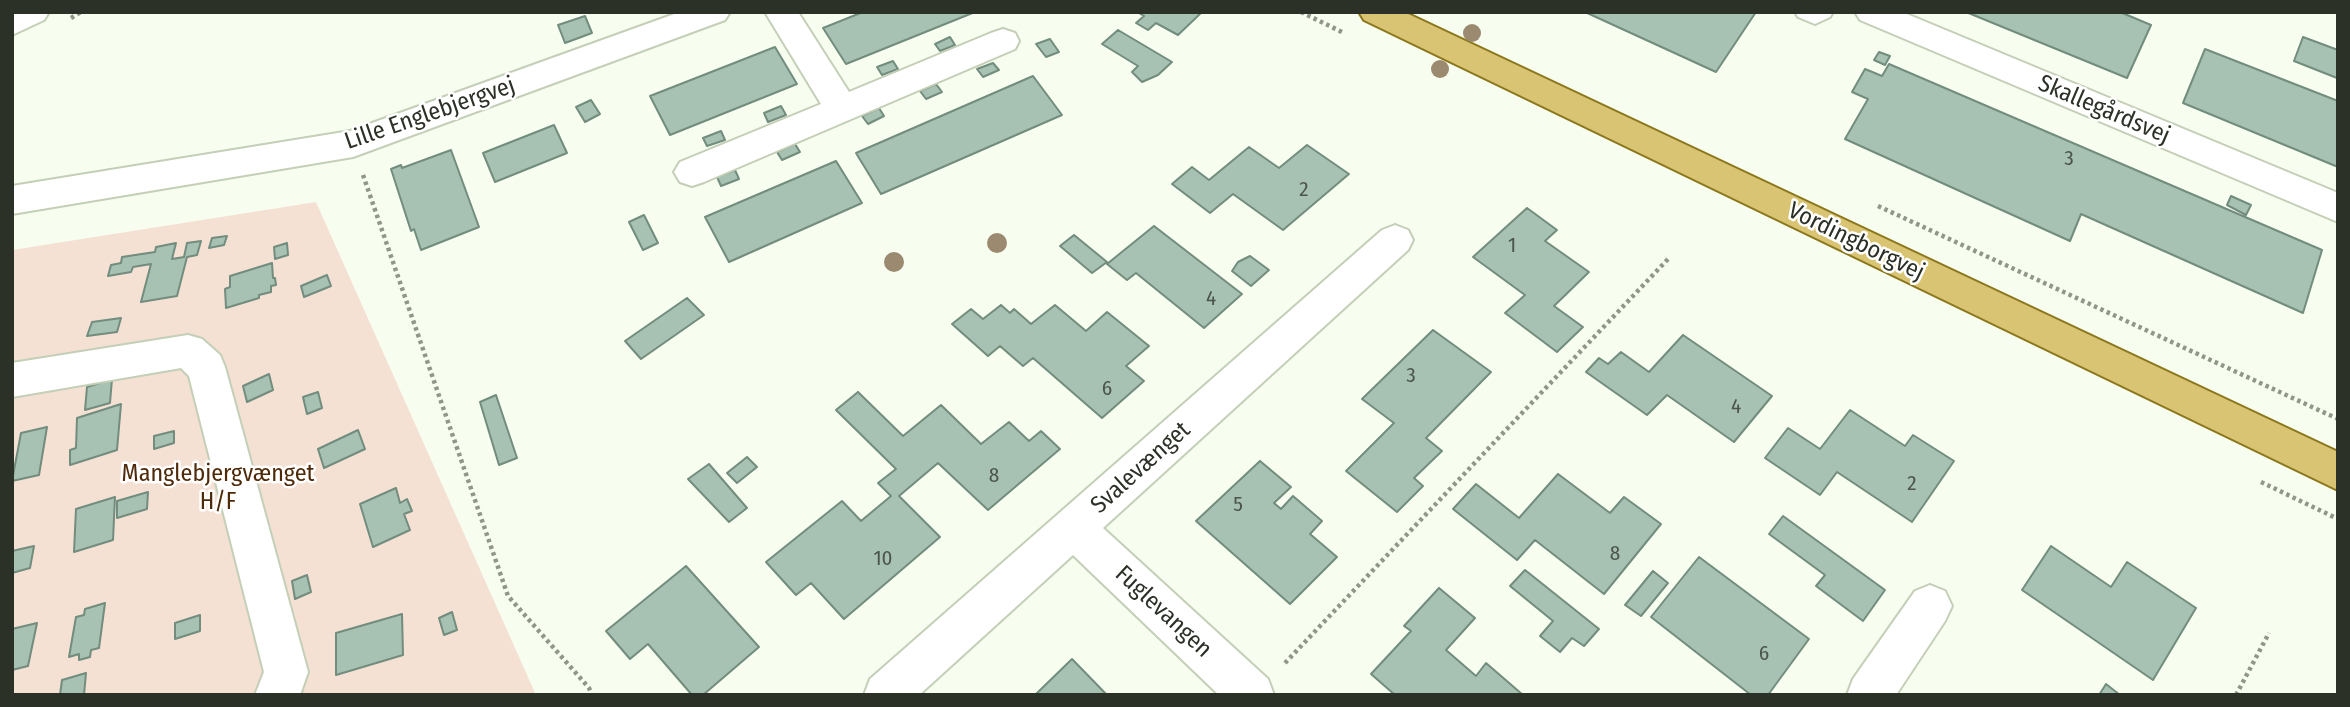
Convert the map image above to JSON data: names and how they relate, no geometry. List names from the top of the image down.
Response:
{
  "streets": {
    "main road": ["Vordingborgvej"],
    "street": [
      "Skallegårdsvej",
      "Lille Englebjergvej",
      "Svalevænget",
      "Fuglevangen"
    ]
  },
  "crossings": [
    ["Svalevænget", "Fuglevangen"]
  ],
  "parks": ["Manglebjergvænget H/F"],
  "house_numbers": [
    "3",
    "2",
    "1",
    "4",
    "3",
    "6",
    "4",
    "8",
    "2",
    "5",
    "8",
    "10",
    "6"
  ]
}
